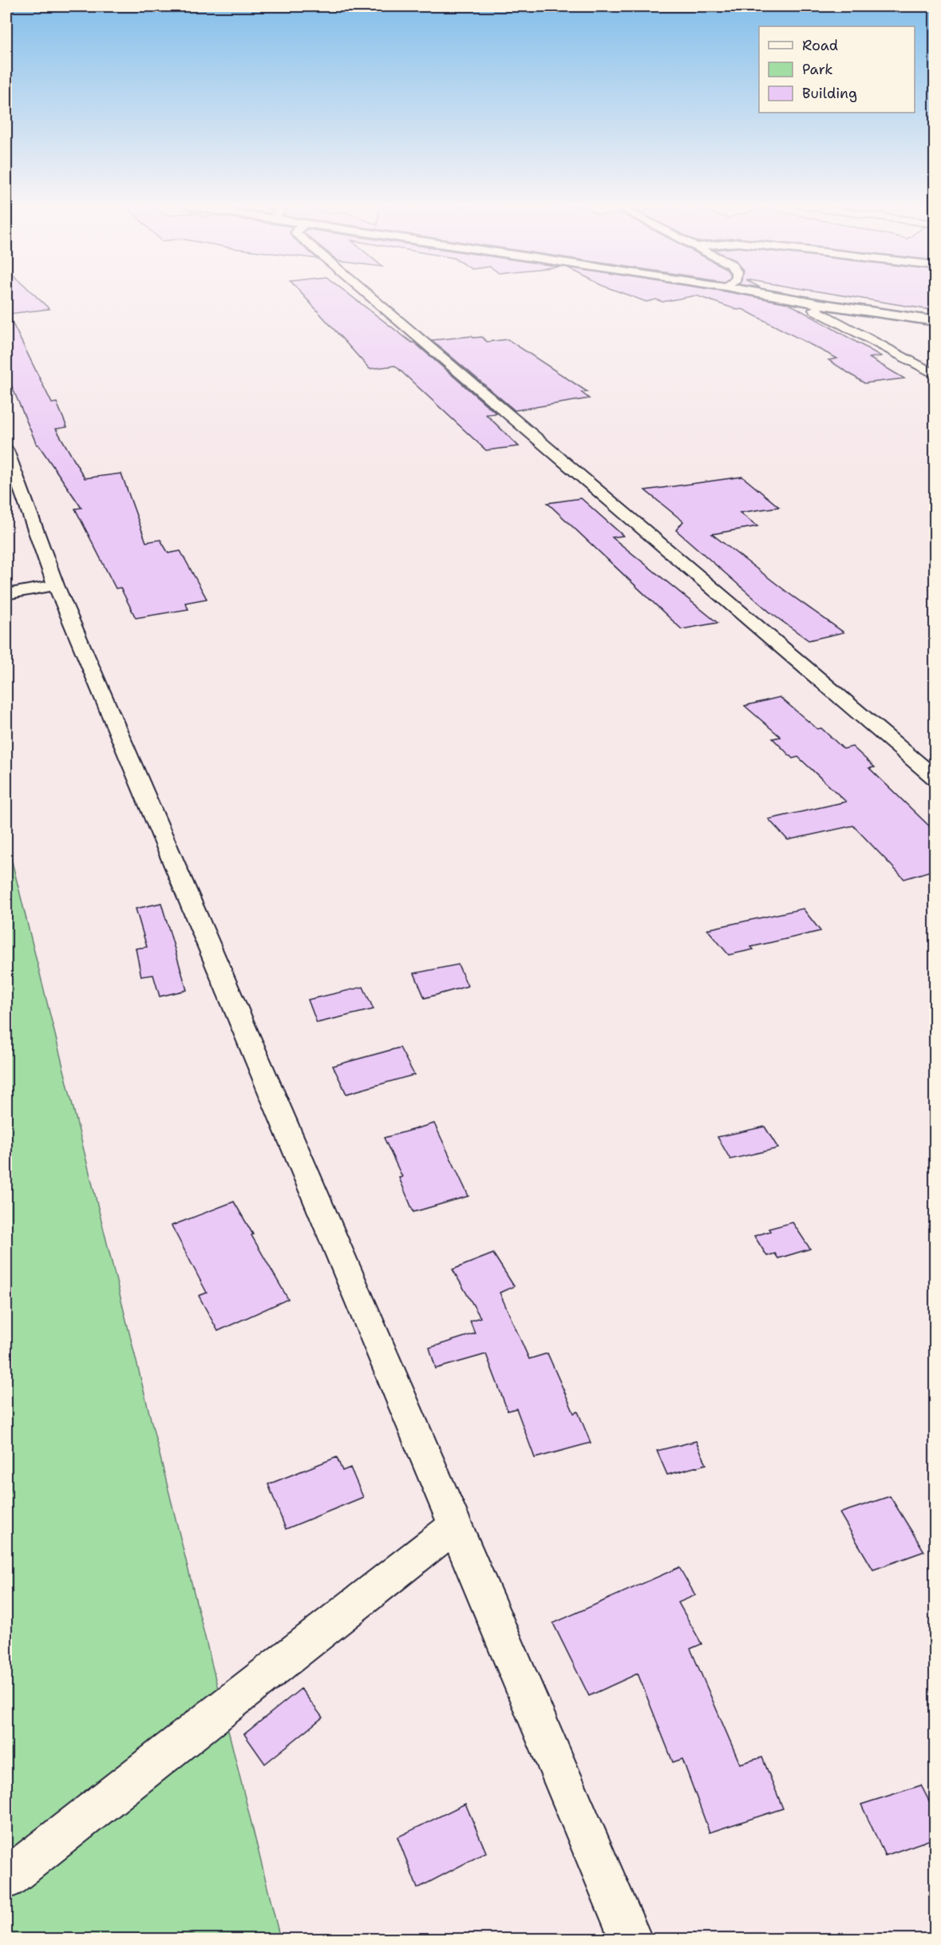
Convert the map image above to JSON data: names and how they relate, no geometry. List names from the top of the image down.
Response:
{
  "legend": ["Road", "Park", "Building"]
}
